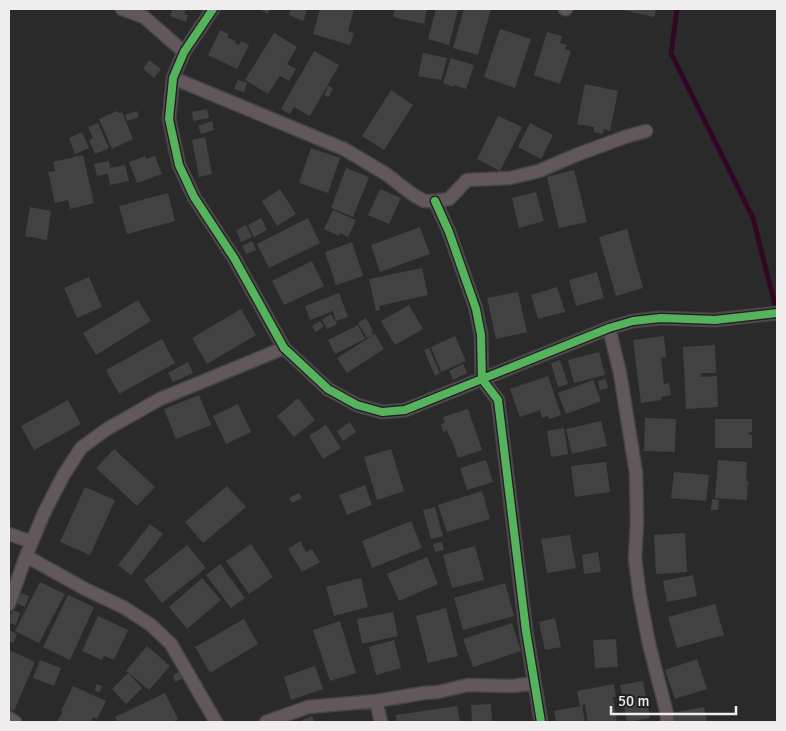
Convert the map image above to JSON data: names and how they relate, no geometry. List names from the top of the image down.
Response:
{
  "scale_bar": "50 m"
}
